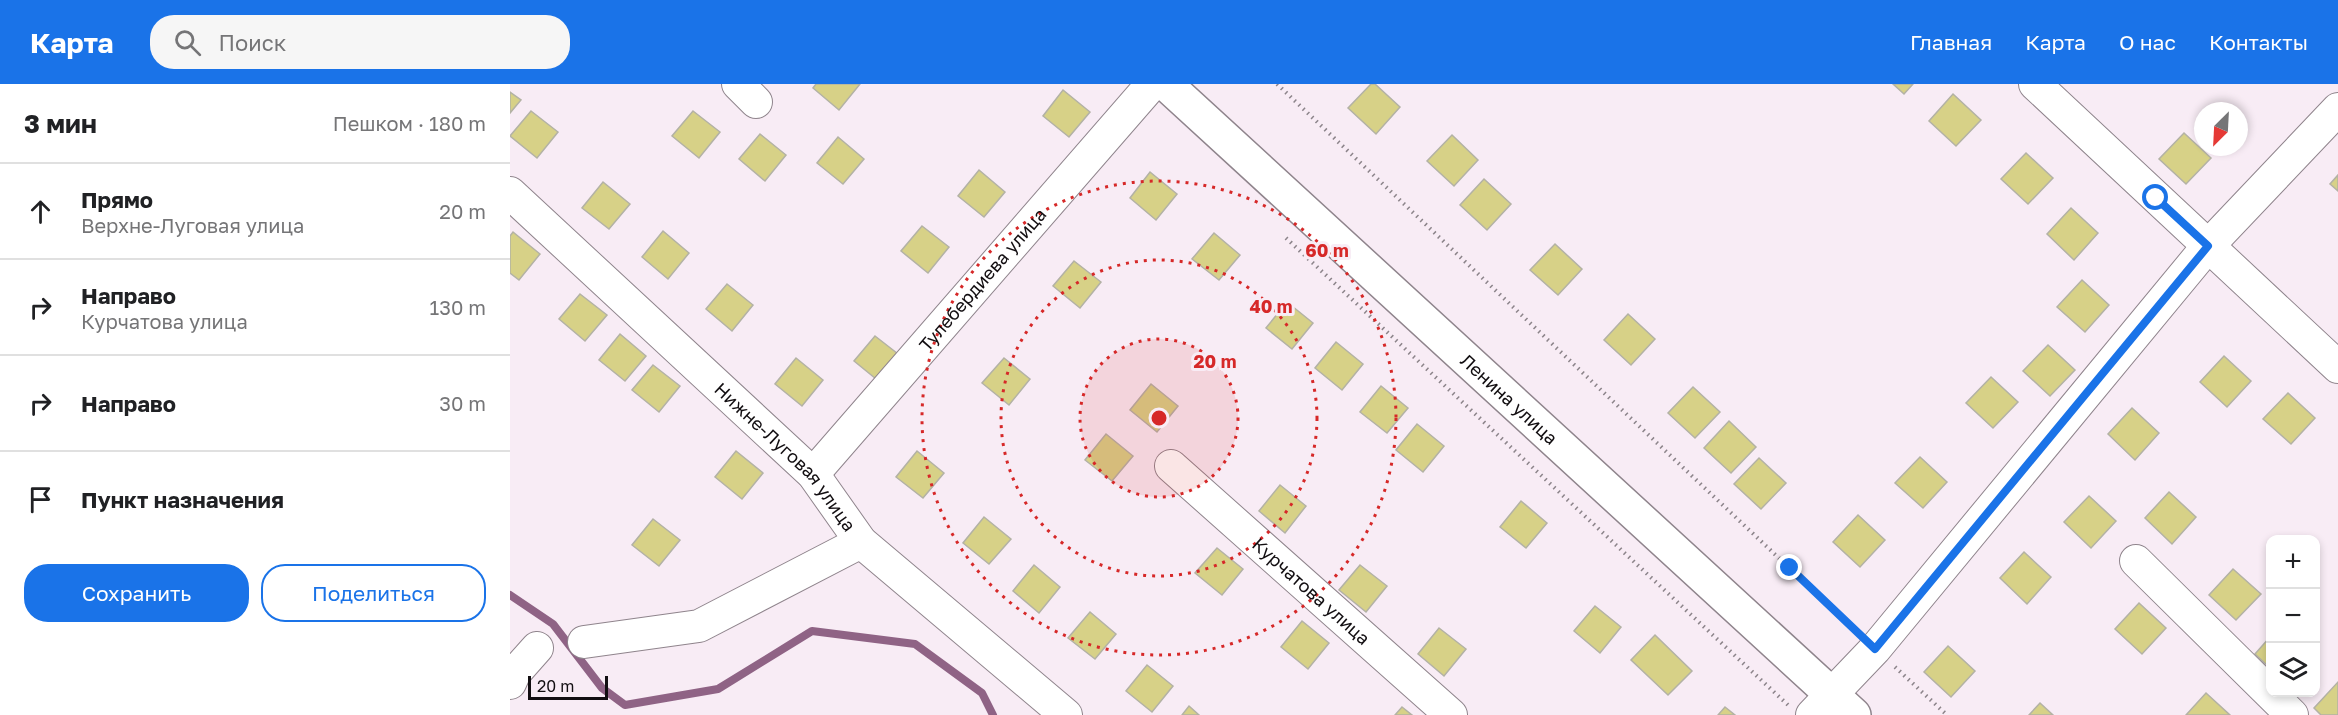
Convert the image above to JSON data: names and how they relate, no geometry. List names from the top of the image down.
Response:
{
  "streets": {
    "main road": ["Ленина улица"],
    "street": ["Тулебердиева улица", "Нижне-Луговая улица", "Курчатова улица"]
  },
  "crossings": [
    ["Тулебердиева улица", "Нижне-Луговая улица"]
  ],
  "scale_bar": "20 m",
  "north": "bottom left",
  "page": {
    "header": "Карта",
    "search": "Поиск",
    "nav": [
      "Главная",
      "Карта",
      "О нас",
      "Контакты"
    ],
    "heading": ["3 мин", "Пешком · 180 m"],
    "list": [
      ["Прямо", "Верхне-Луговая улица", "20 m"],
      ["Направо", "Курчатова улица", "130 m"],
      ["Направо", "30 m"],
      "Пункт назначения"
    ],
    "map_buttons": ["+", "−"],
    "buttons": ["Сохранить", "Поделиться"],
    "scale": "20 m"
  },
  "rings": ["60 m", "40 m", "20 m"]
}
